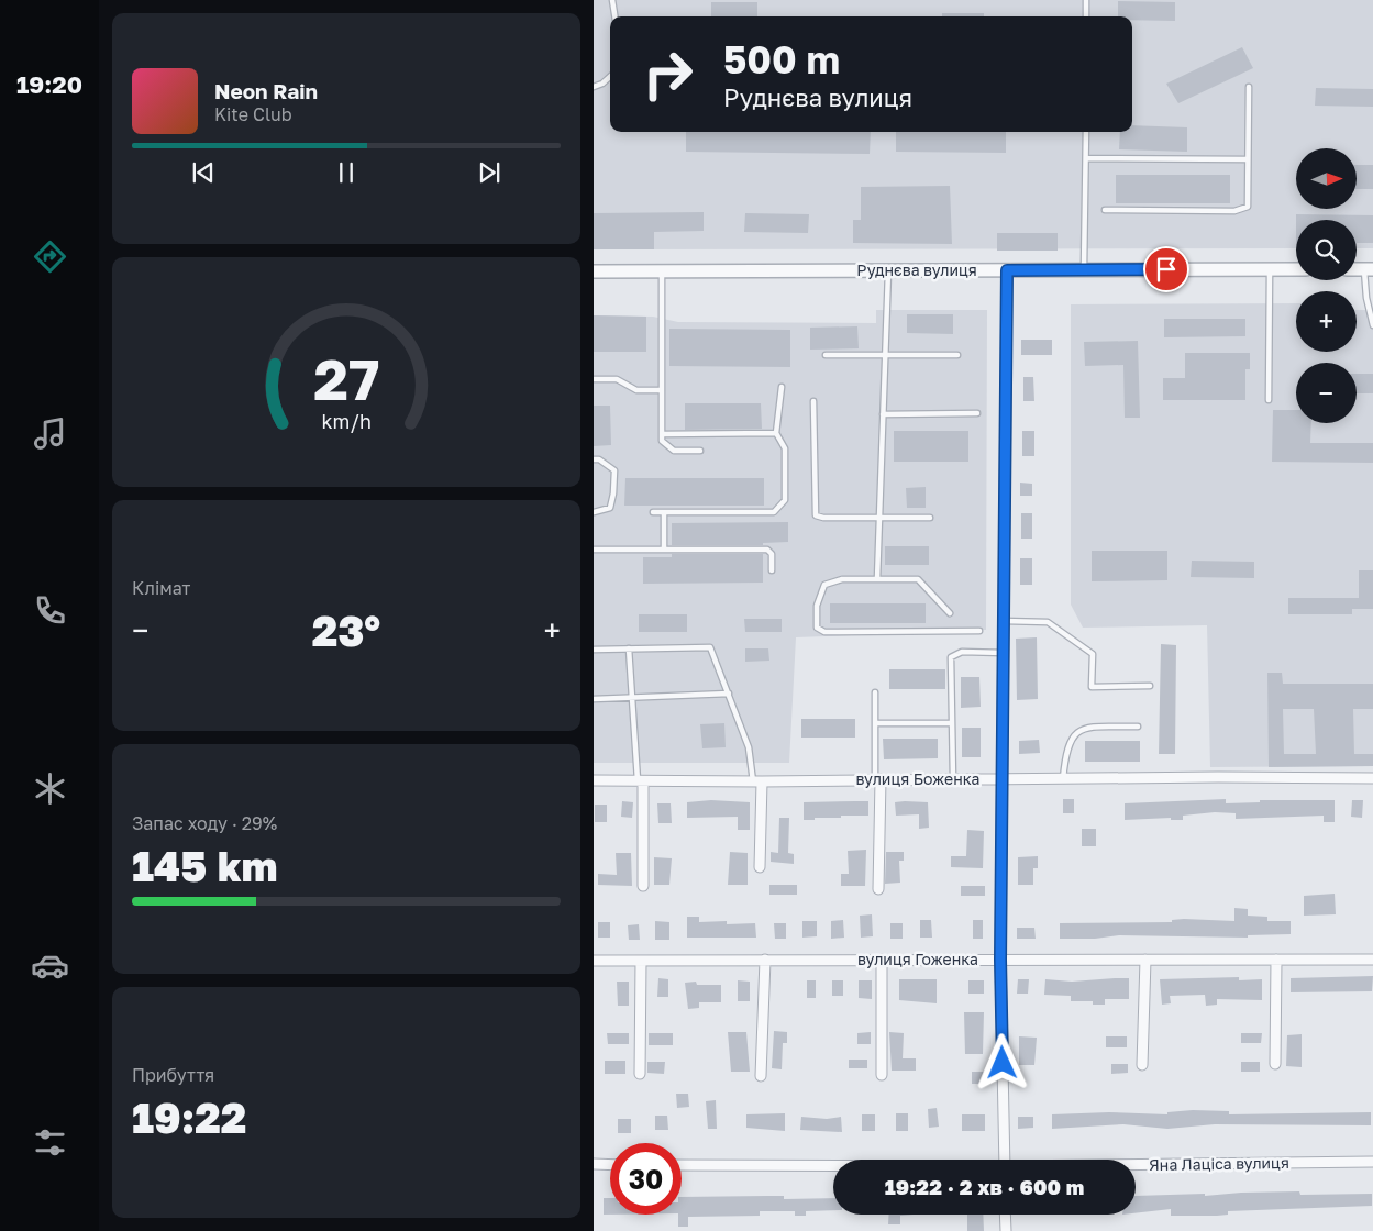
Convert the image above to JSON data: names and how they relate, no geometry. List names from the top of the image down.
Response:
{
  "streets": {
    "street": [
      "Руднєва вулиця",
      "вулиця Боженка",
      "вулиця Гоженка",
      "Яна Лаціса вулиця"
    ]
  },
  "north": "right",
  "page": {
    "tabs": "19:20",
    "turn": ["500 m", "Руднєва вулиця"],
    "song": ["Neon Rain", "Kite Club"],
    "map_buttons": ["+", "−"],
    "tile": [
      "Клімат",
      ["Запас ходу · 29%", "145 km"],
      ["Прибуття", "19:22"]
    ],
    "heat": ["−", "23°", "+"],
    "limit": "30",
    "trip": "19:22 · 2 хв · 600 m",
    "gauge": ["27", "km/h"]
  }
}
